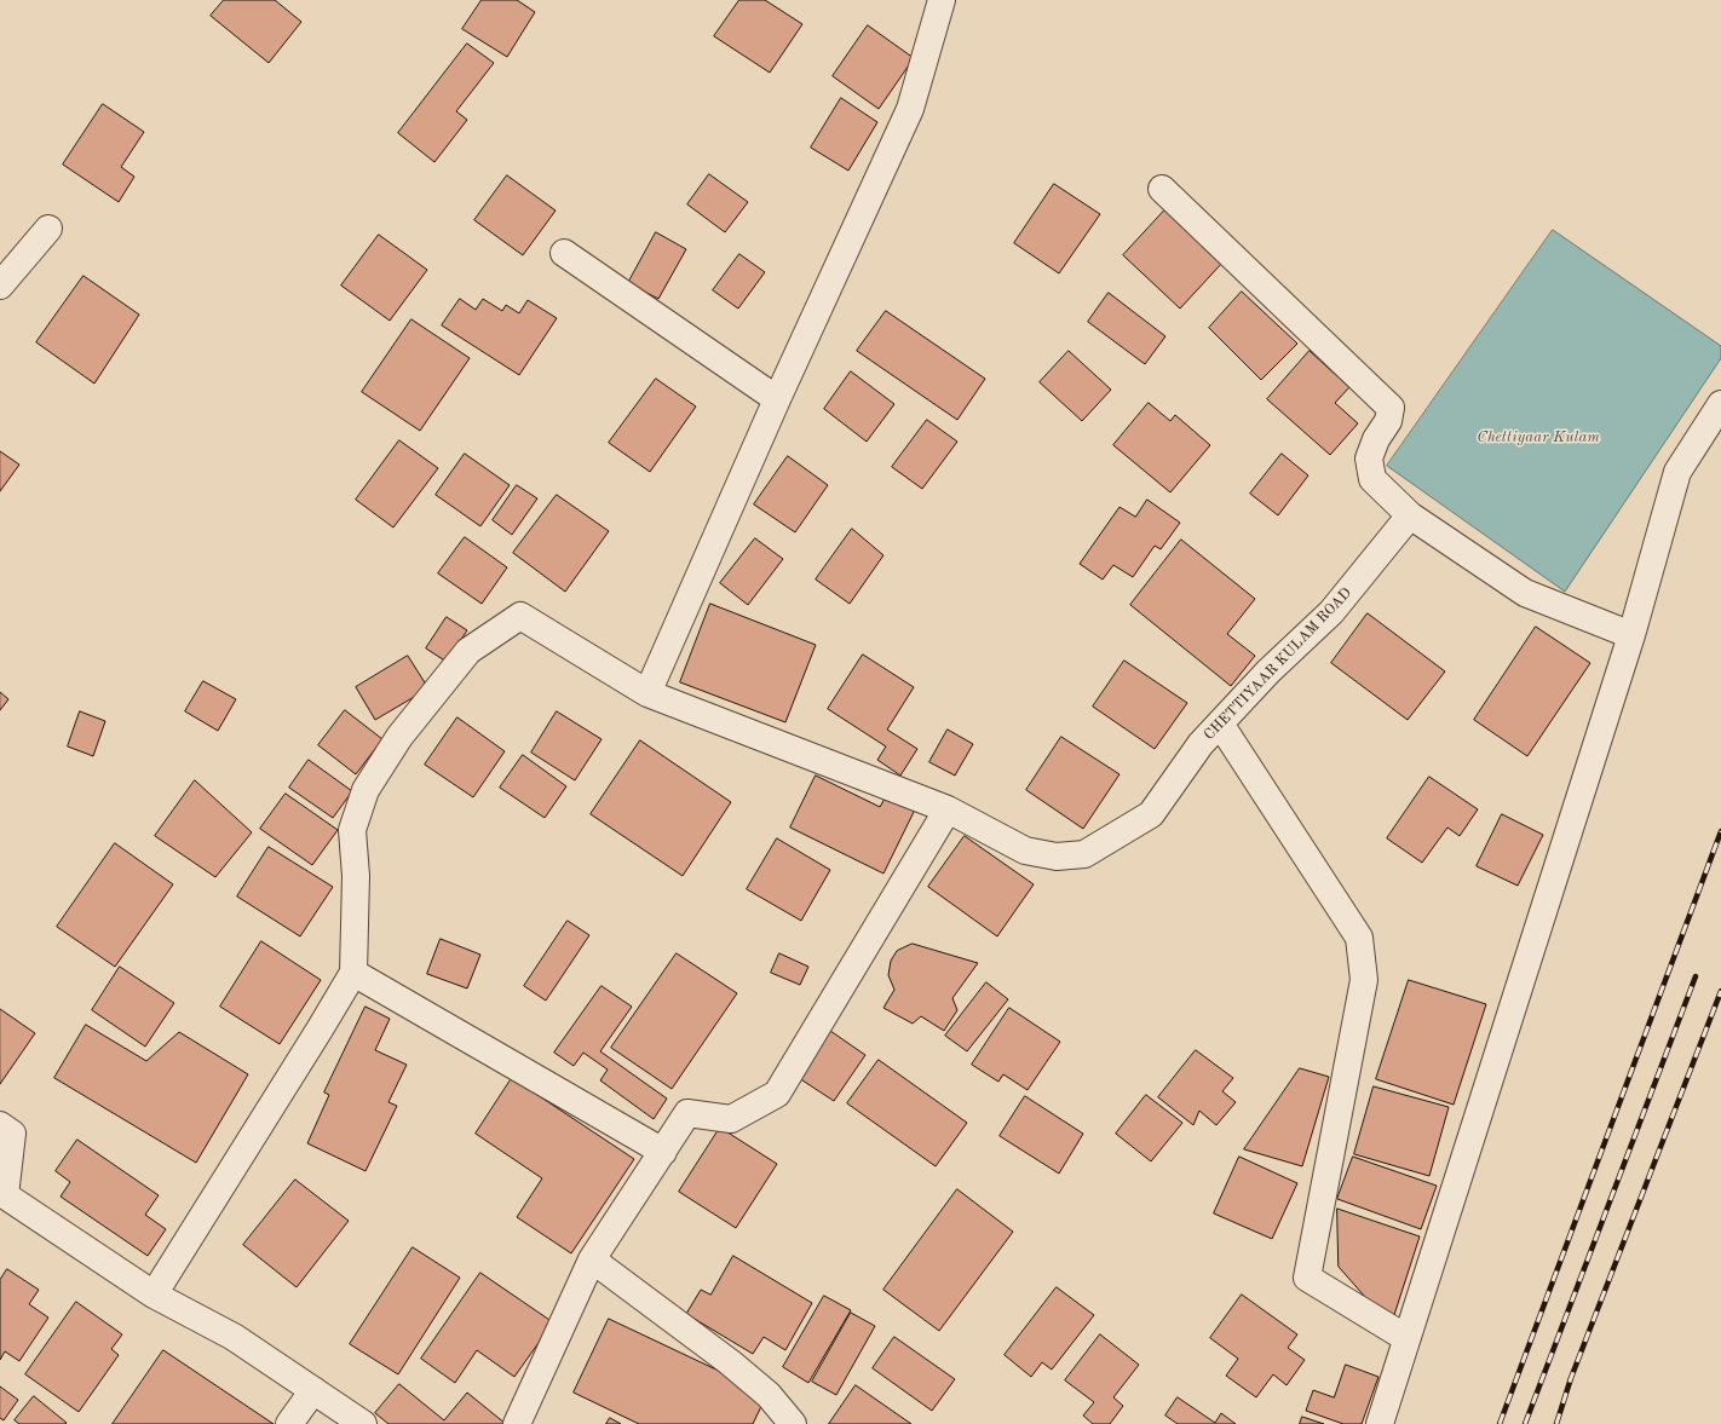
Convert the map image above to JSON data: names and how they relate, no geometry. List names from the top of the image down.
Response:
{
  "streets": {
    "street": ["CHETTIYAAR KULAM ROAD"]
  },
  "water": ["Chettiyaar Kulam"]
}
